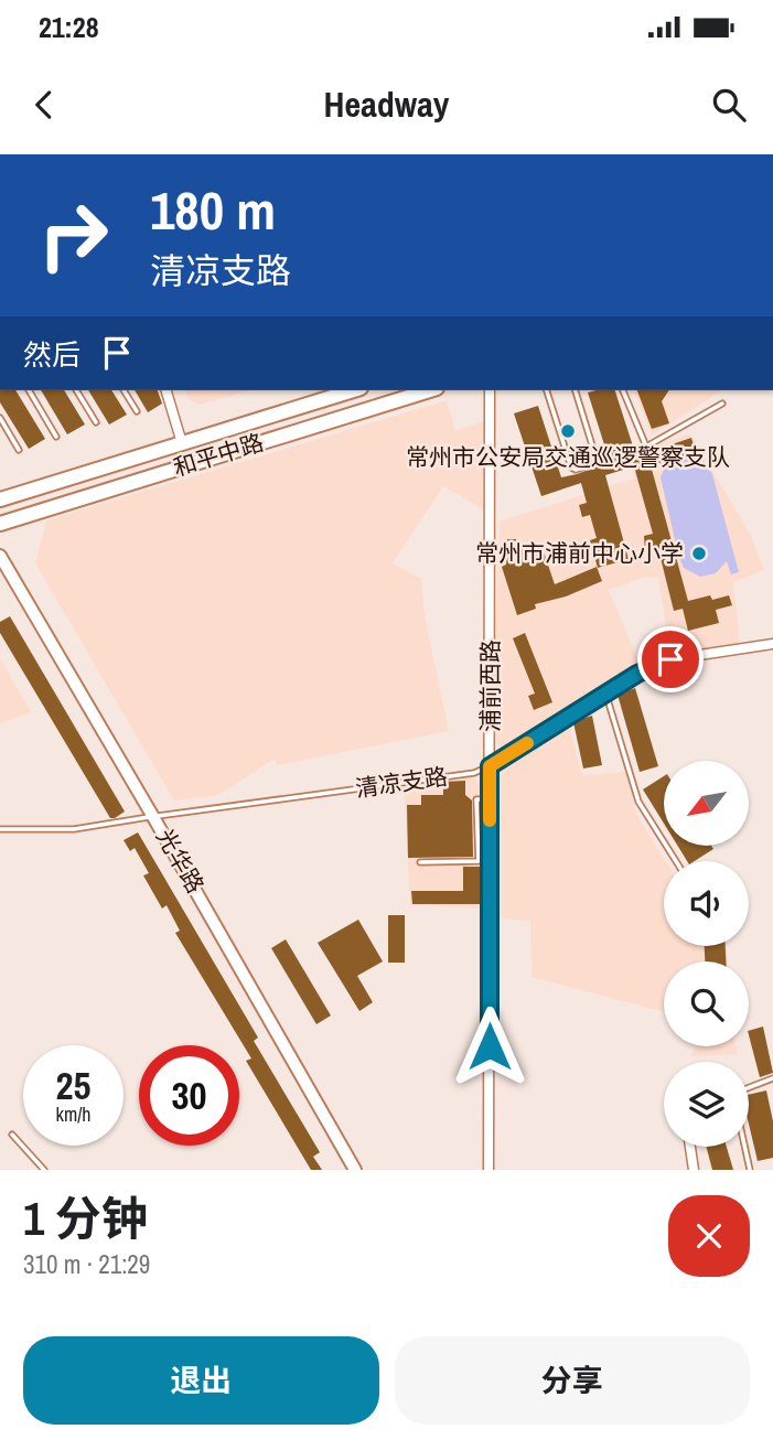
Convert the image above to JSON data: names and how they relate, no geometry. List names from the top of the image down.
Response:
{
  "streets": {
    "main road": ["和平中路", "光华路"],
    "street": ["浦前西路", "清凉支路"]
  },
  "crossings": [
    ["浦前西路", "清凉支路"],
    ["清凉支路", "光华路"]
  ],
  "places": ["常州市公安局交通巡逻警察支队", "常州市浦前中心小学"],
  "north": "bottom left",
  "page": {
    "status": "21:28",
    "header": "Headway",
    "turn": ["180 m", "清凉支路"],
    "then": "然后",
    "speed": "25 km/h",
    "limit": "30",
    "heading": ["1 分钟", "310 m · 21:29"],
    "buttons": ["退出", "分享"]
  }
}
